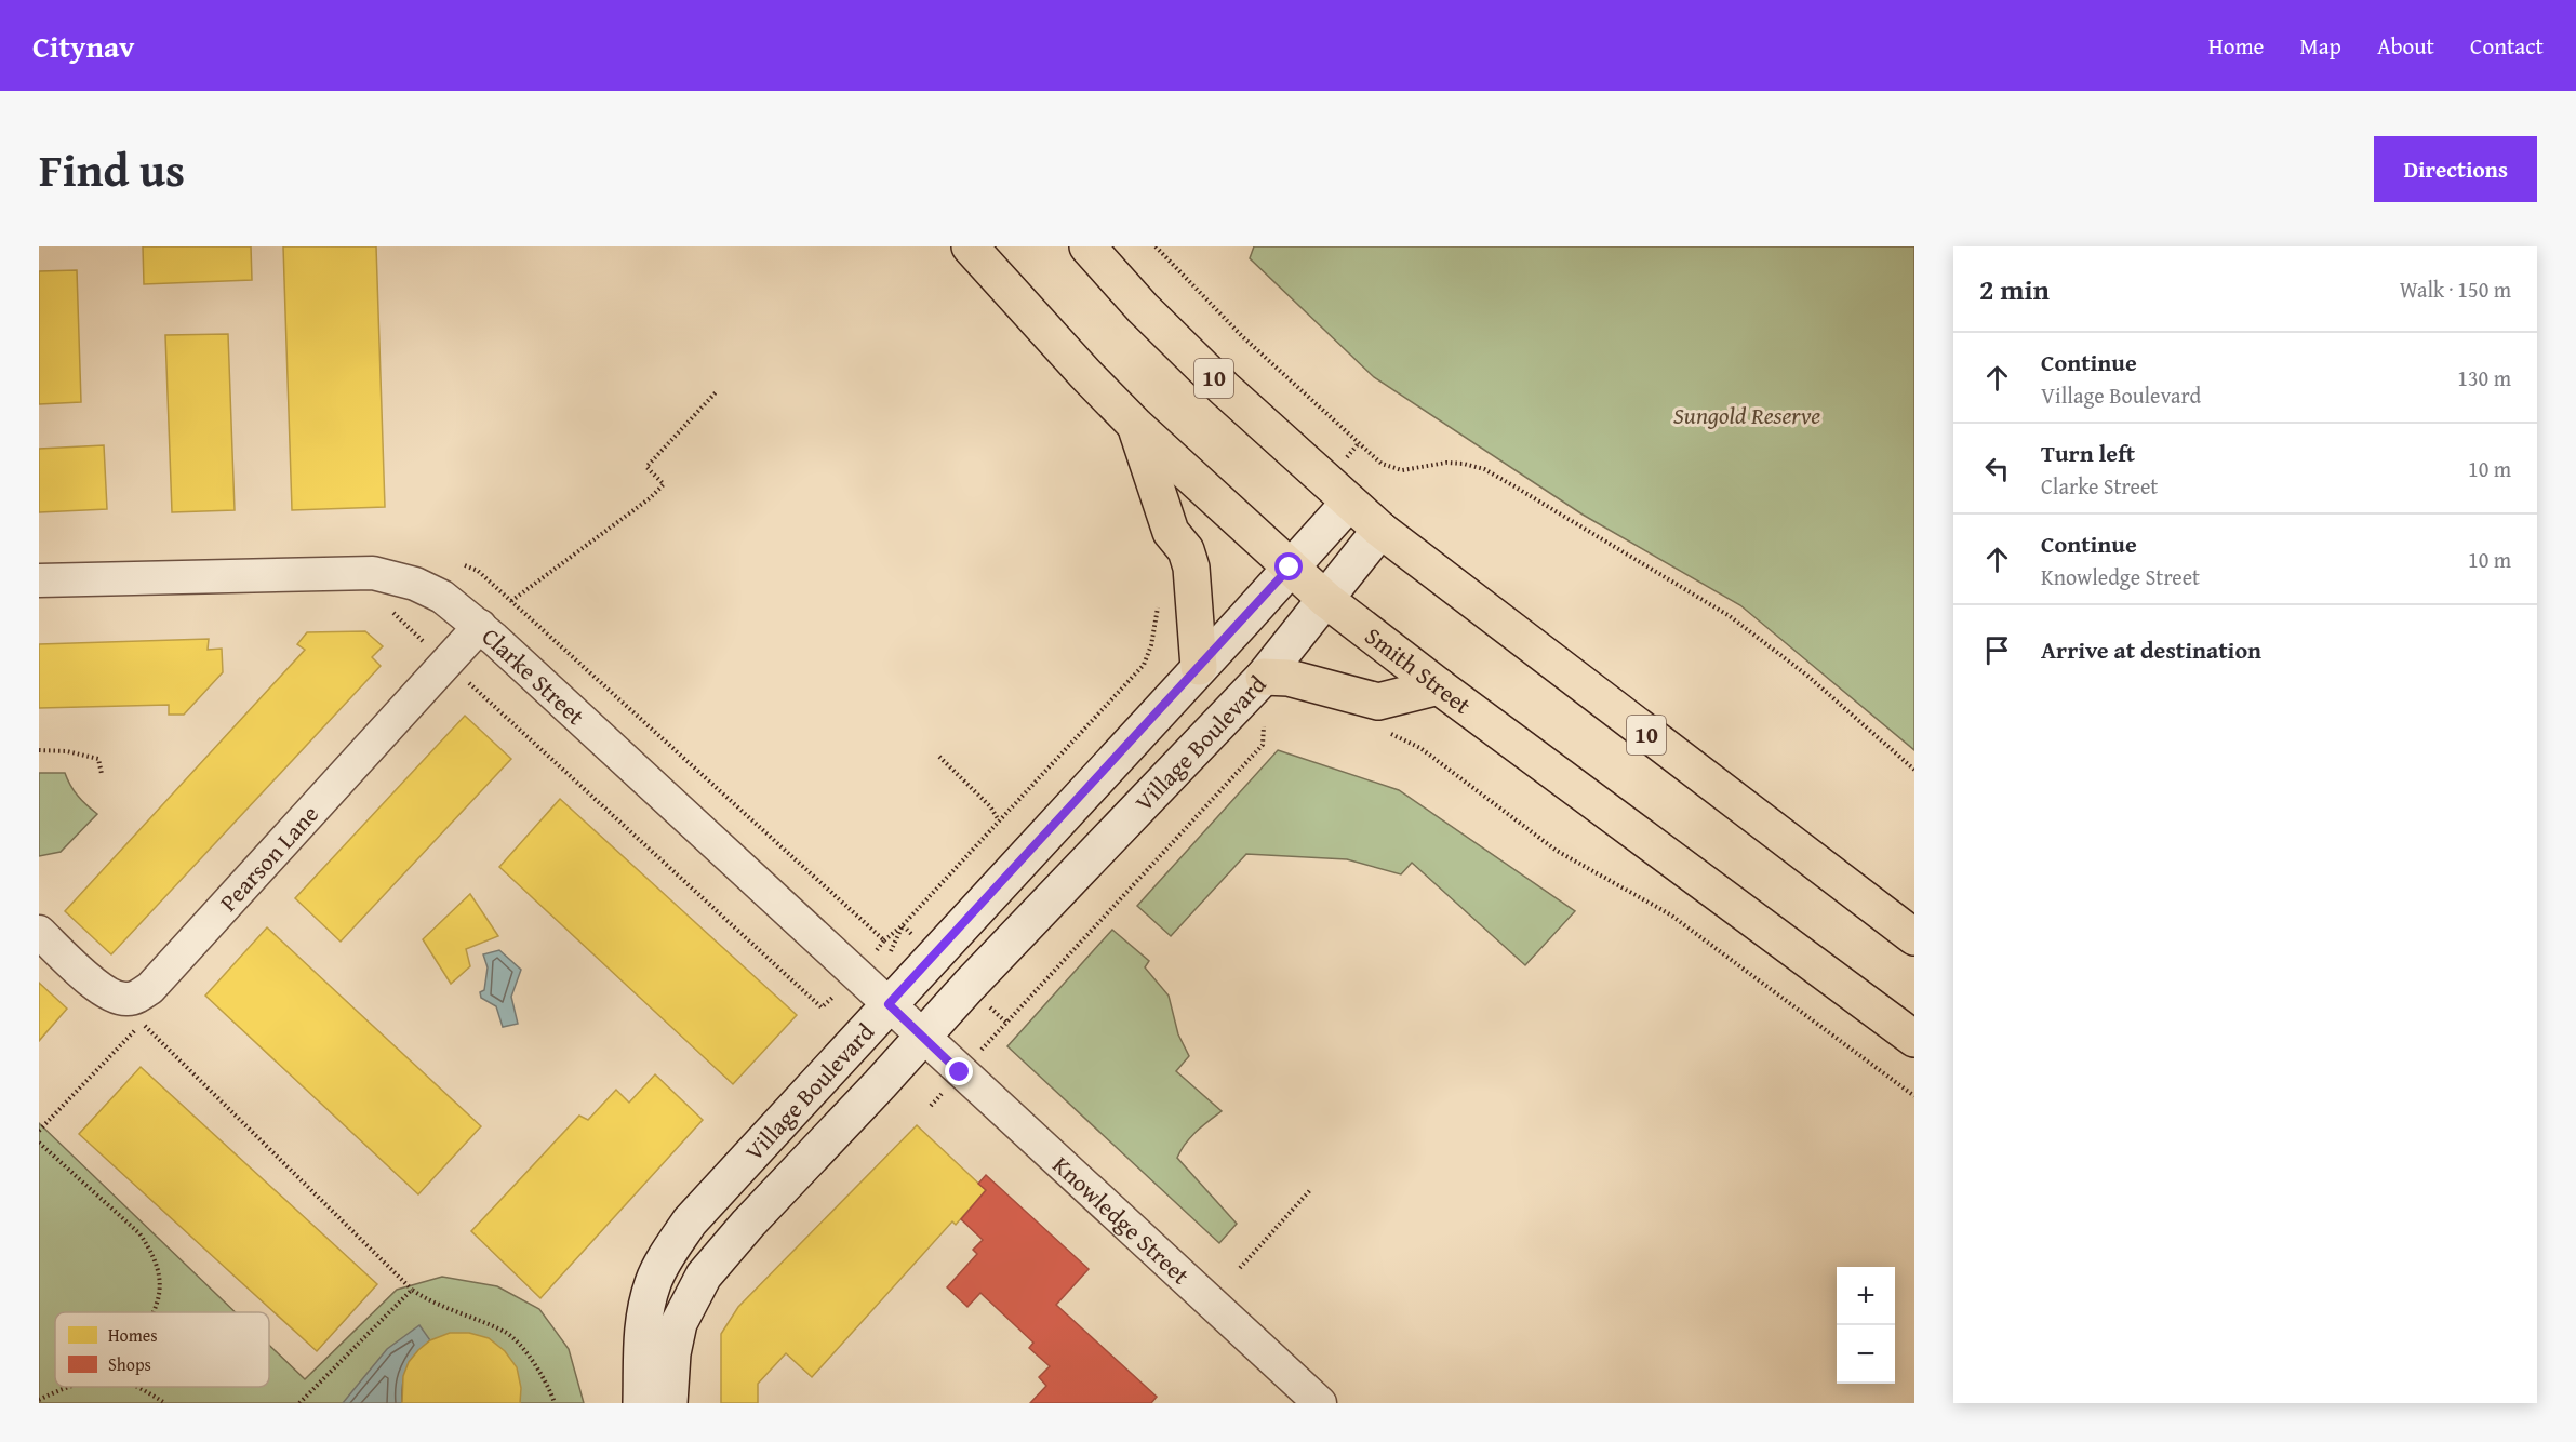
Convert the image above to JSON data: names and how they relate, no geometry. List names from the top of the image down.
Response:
{
  "streets": {
    "highway": ["10", "Smith Street"],
    "street": [
      "Clarke Street",
      "Village Boulevard",
      "Pearson Lane",
      "Knowledge Street"
    ]
  },
  "crossings": [
    ["10", "Village Boulevard"],
    ["Smith Street", "Village Boulevard"],
    ["Clarke Street", "Village Boulevard"],
    ["Clarke Street", "Pearson Lane"],
    ["Clarke Street", "Knowledge Street"],
    ["Village Boulevard", "Knowledge Street"]
  ],
  "parks": ["Sungold Reserve"],
  "legend": ["Homes", "Shops"],
  "page": {
    "header": "Citynav",
    "nav": [
      "Home",
      "Map",
      "About",
      "Contact"
    ],
    "title": "Find us",
    "buttons": "Directions",
    "heading": ["2 min", "Walk · 150 m"],
    "list": [
      ["Continue", "Village Boulevard", "130 m"],
      ["Turn left", "Clarke Street", "10 m"],
      ["Continue", "Knowledge Street", "10 m"],
      "Arrive at destination"
    ],
    "map_buttons": ["+", "−"]
  }
}
